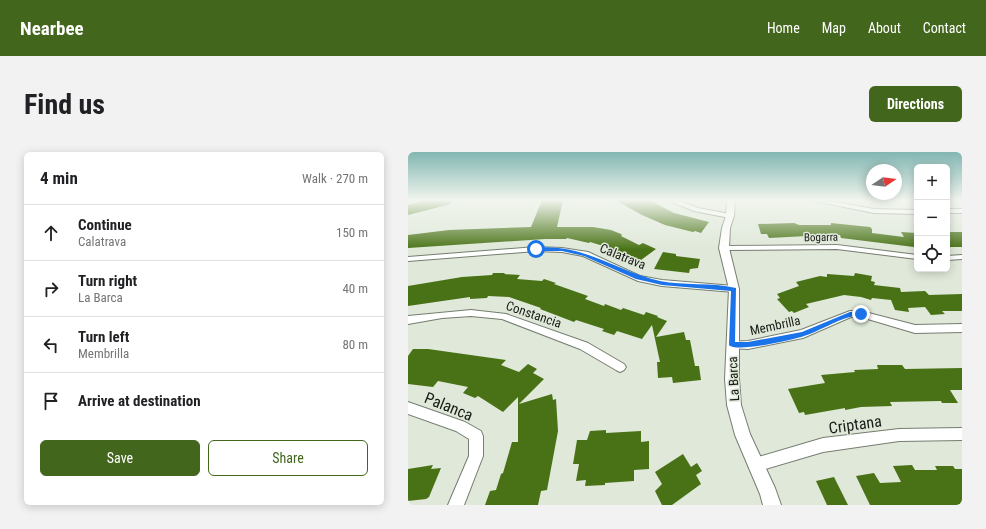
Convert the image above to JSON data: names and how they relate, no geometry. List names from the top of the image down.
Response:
{
  "streets": {
    "street": [
      "Bogarra",
      "Calatrava",
      "Constancia",
      "Membrilla",
      "La Barca",
      "Palanca",
      "Criptana"
    ]
  },
  "crossings": [
    ["Bogarra", "La Barca"],
    ["Calatrava", "La Barca"],
    ["Membrilla", "La Barca"],
    ["La Barca", "Criptana"]
  ],
  "north": "right",
  "page": {
    "header": "Nearbee",
    "nav": [
      "Home",
      "Map",
      "About",
      "Contact"
    ],
    "buttons": [
      "Directions",
      ["Save", "Share"]
    ],
    "title": "Find us",
    "heading": ["4 min", "Walk · 270 m"],
    "map_buttons": ["+", "−"],
    "list": [
      ["Continue", "Calatrava", "150 m"],
      ["Turn right", "La Barca", "40 m"],
      ["Turn left", "Membrilla", "80 m"],
      "Arrive at destination"
    ]
  }
}
